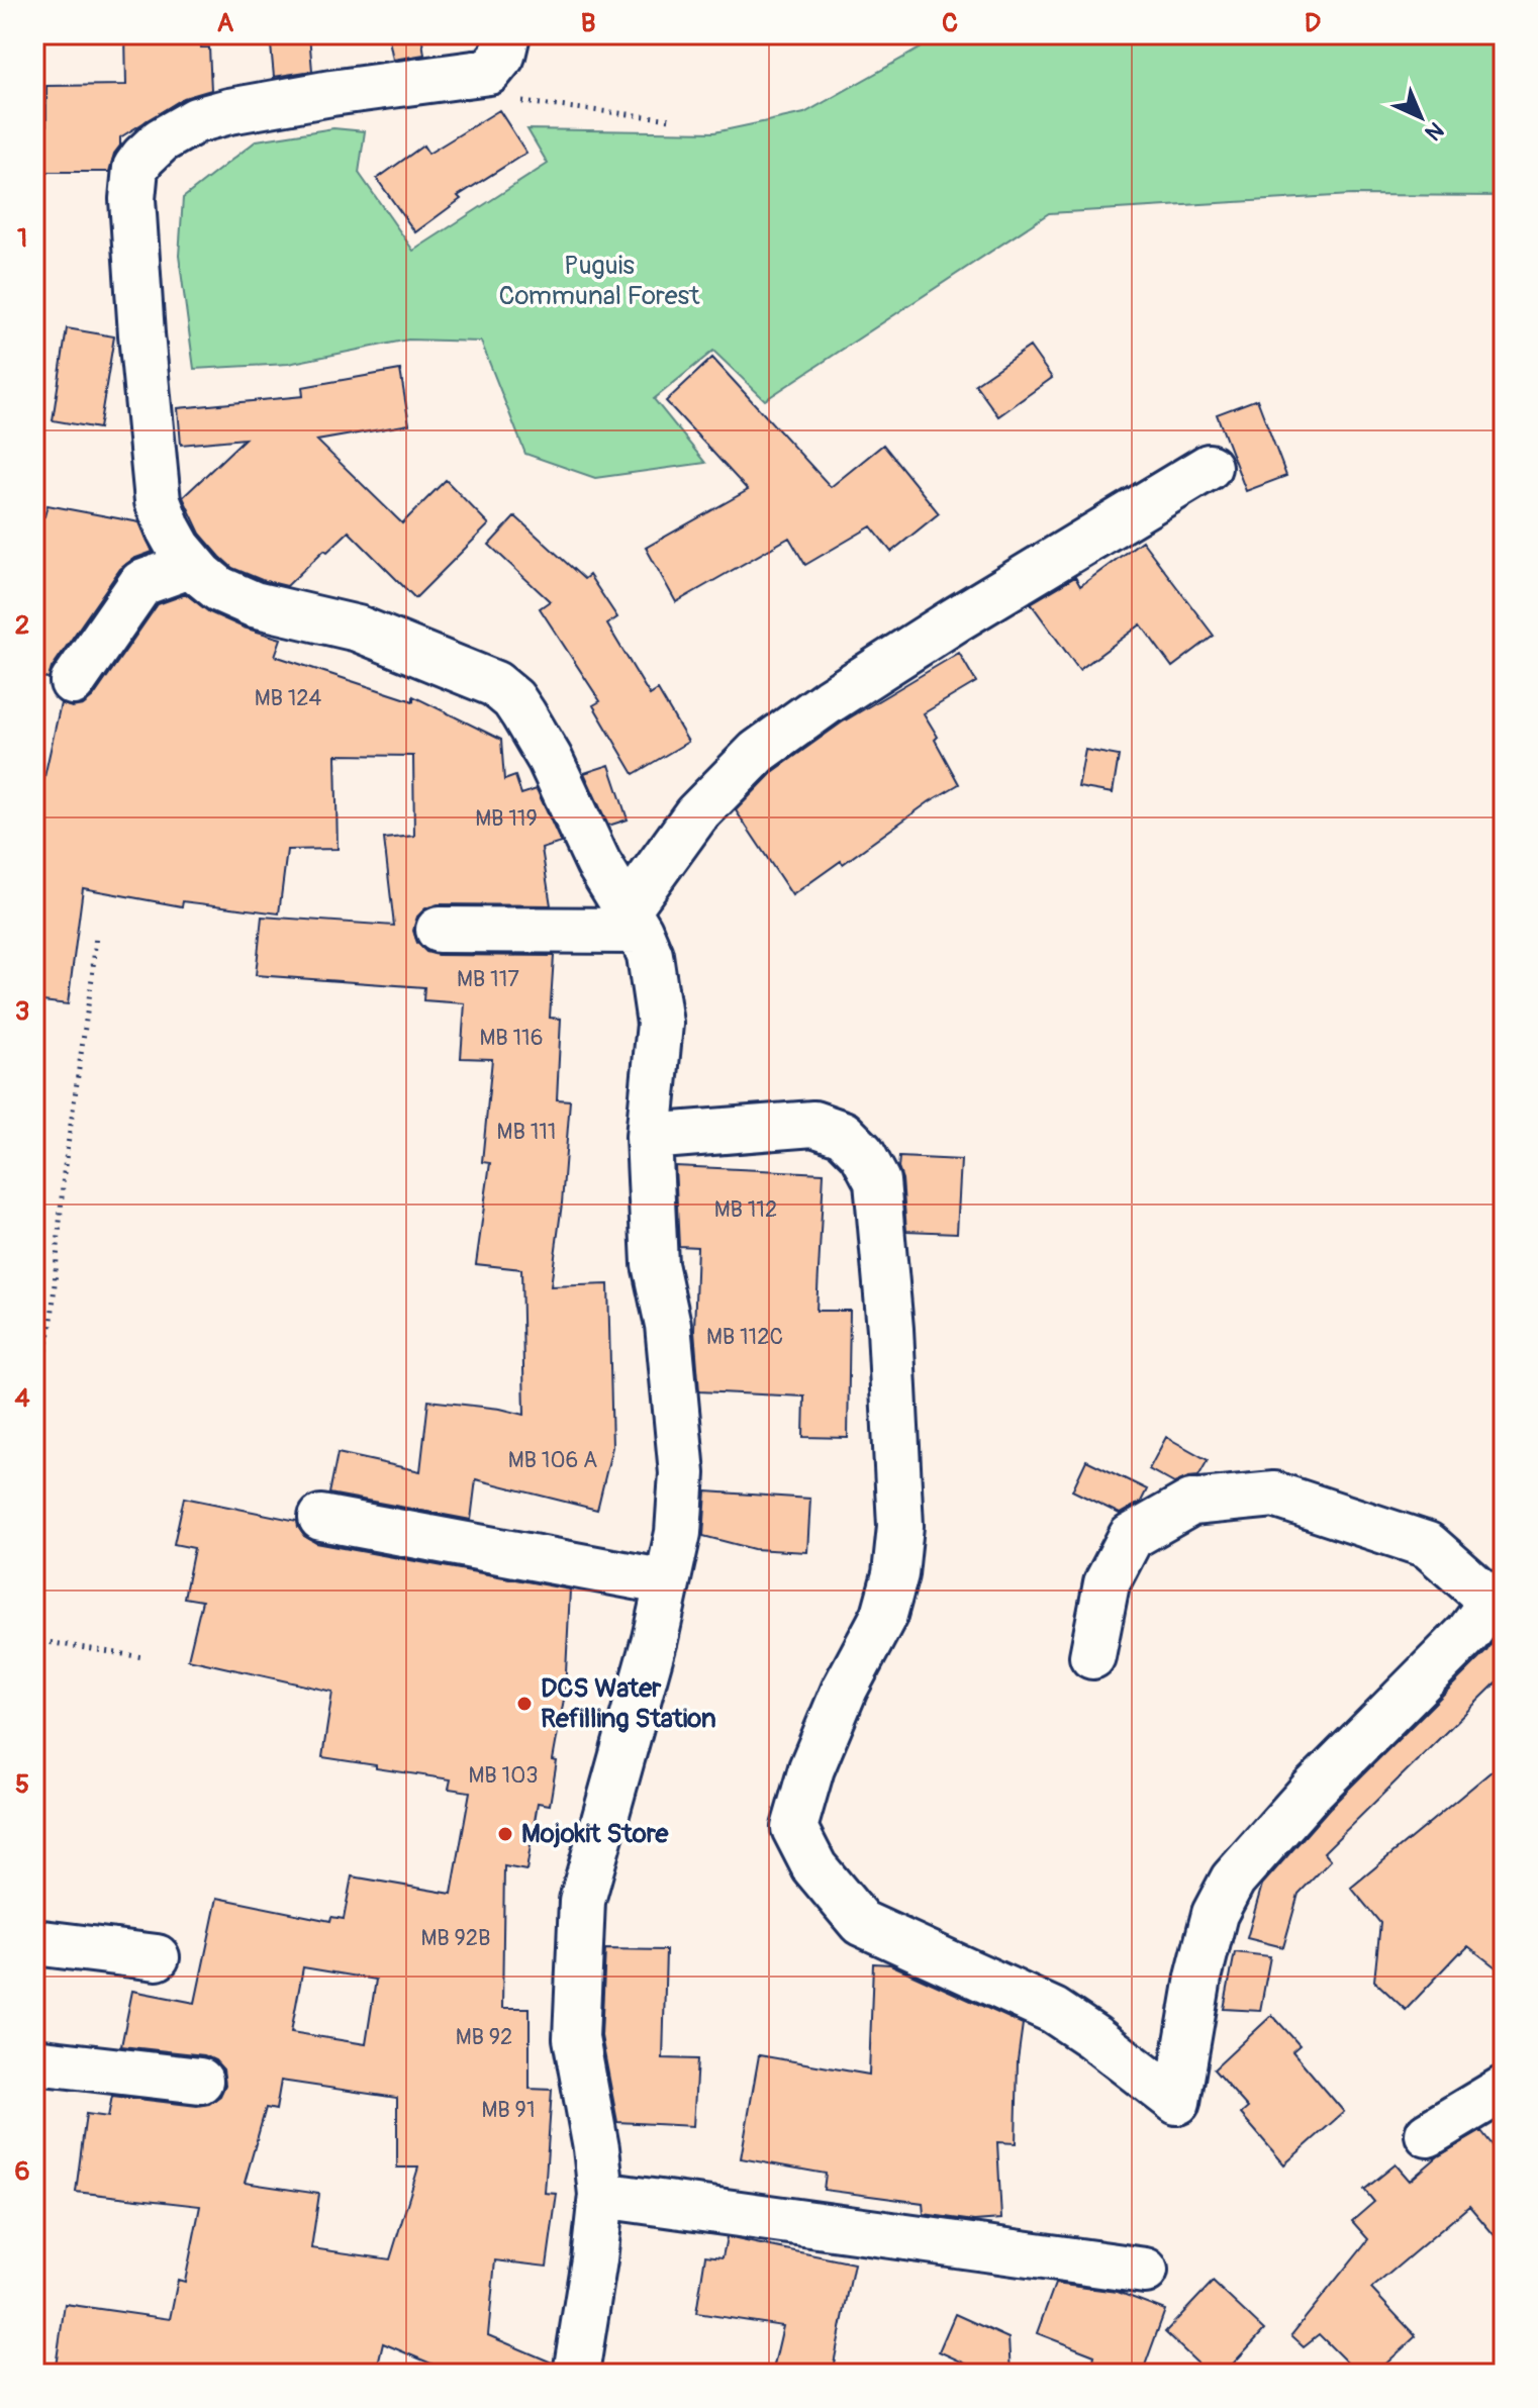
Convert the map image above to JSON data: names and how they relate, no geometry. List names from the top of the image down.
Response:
{
  "parks": ["Puguis Communal Forest"],
  "places": ["DCS Water Refilling Station", "Mojokit Store"],
  "house_numbers": [
    "MB 124",
    "MB 119",
    "MB 117",
    "MB 116",
    "MB 111",
    "MB 112",
    "MB 112C",
    "MB 106 A",
    "MB 103",
    "MB 92B",
    "MB 92",
    "MB 91"
  ],
  "north": "bottom right",
  "grid": {
    "columns": [
      "A",
      "B",
      "C",
      "D"
    ],
    "rows": [
      "1",
      "2",
      "3",
      "4",
      "5",
      "6"
    ]
  }
}
